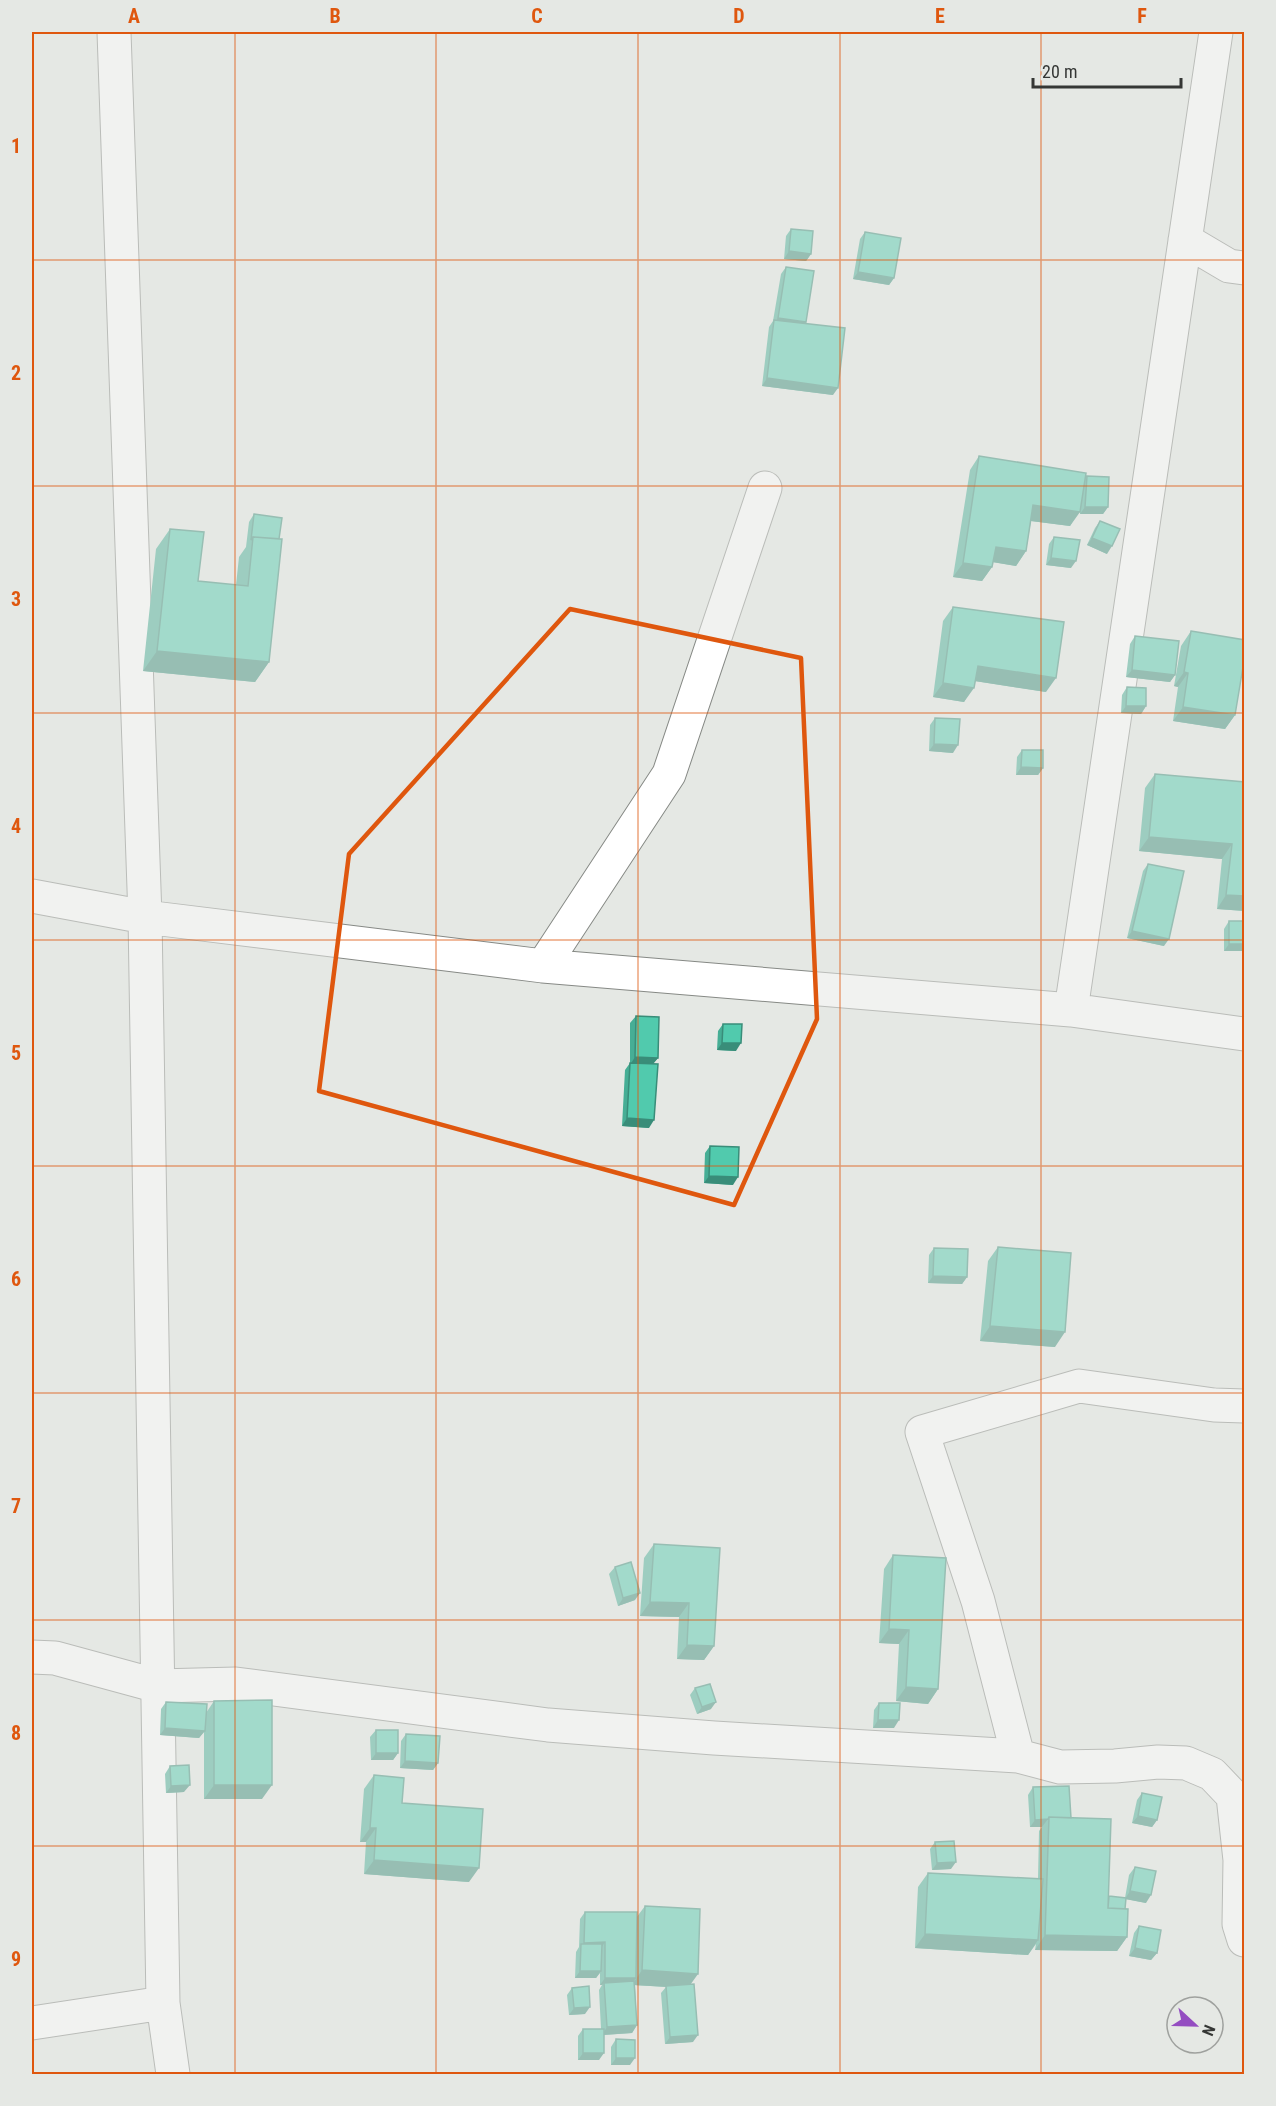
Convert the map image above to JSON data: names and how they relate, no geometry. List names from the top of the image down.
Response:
{
  "scale_bar": "20 m",
  "north": "right",
  "grid": {
    "columns": [
      "A",
      "B",
      "C",
      "D",
      "E",
      "F"
    ],
    "rows": [
      "1",
      "2",
      "3",
      "4",
      "5",
      "6",
      "7",
      "8",
      "9"
    ]
  }
}
